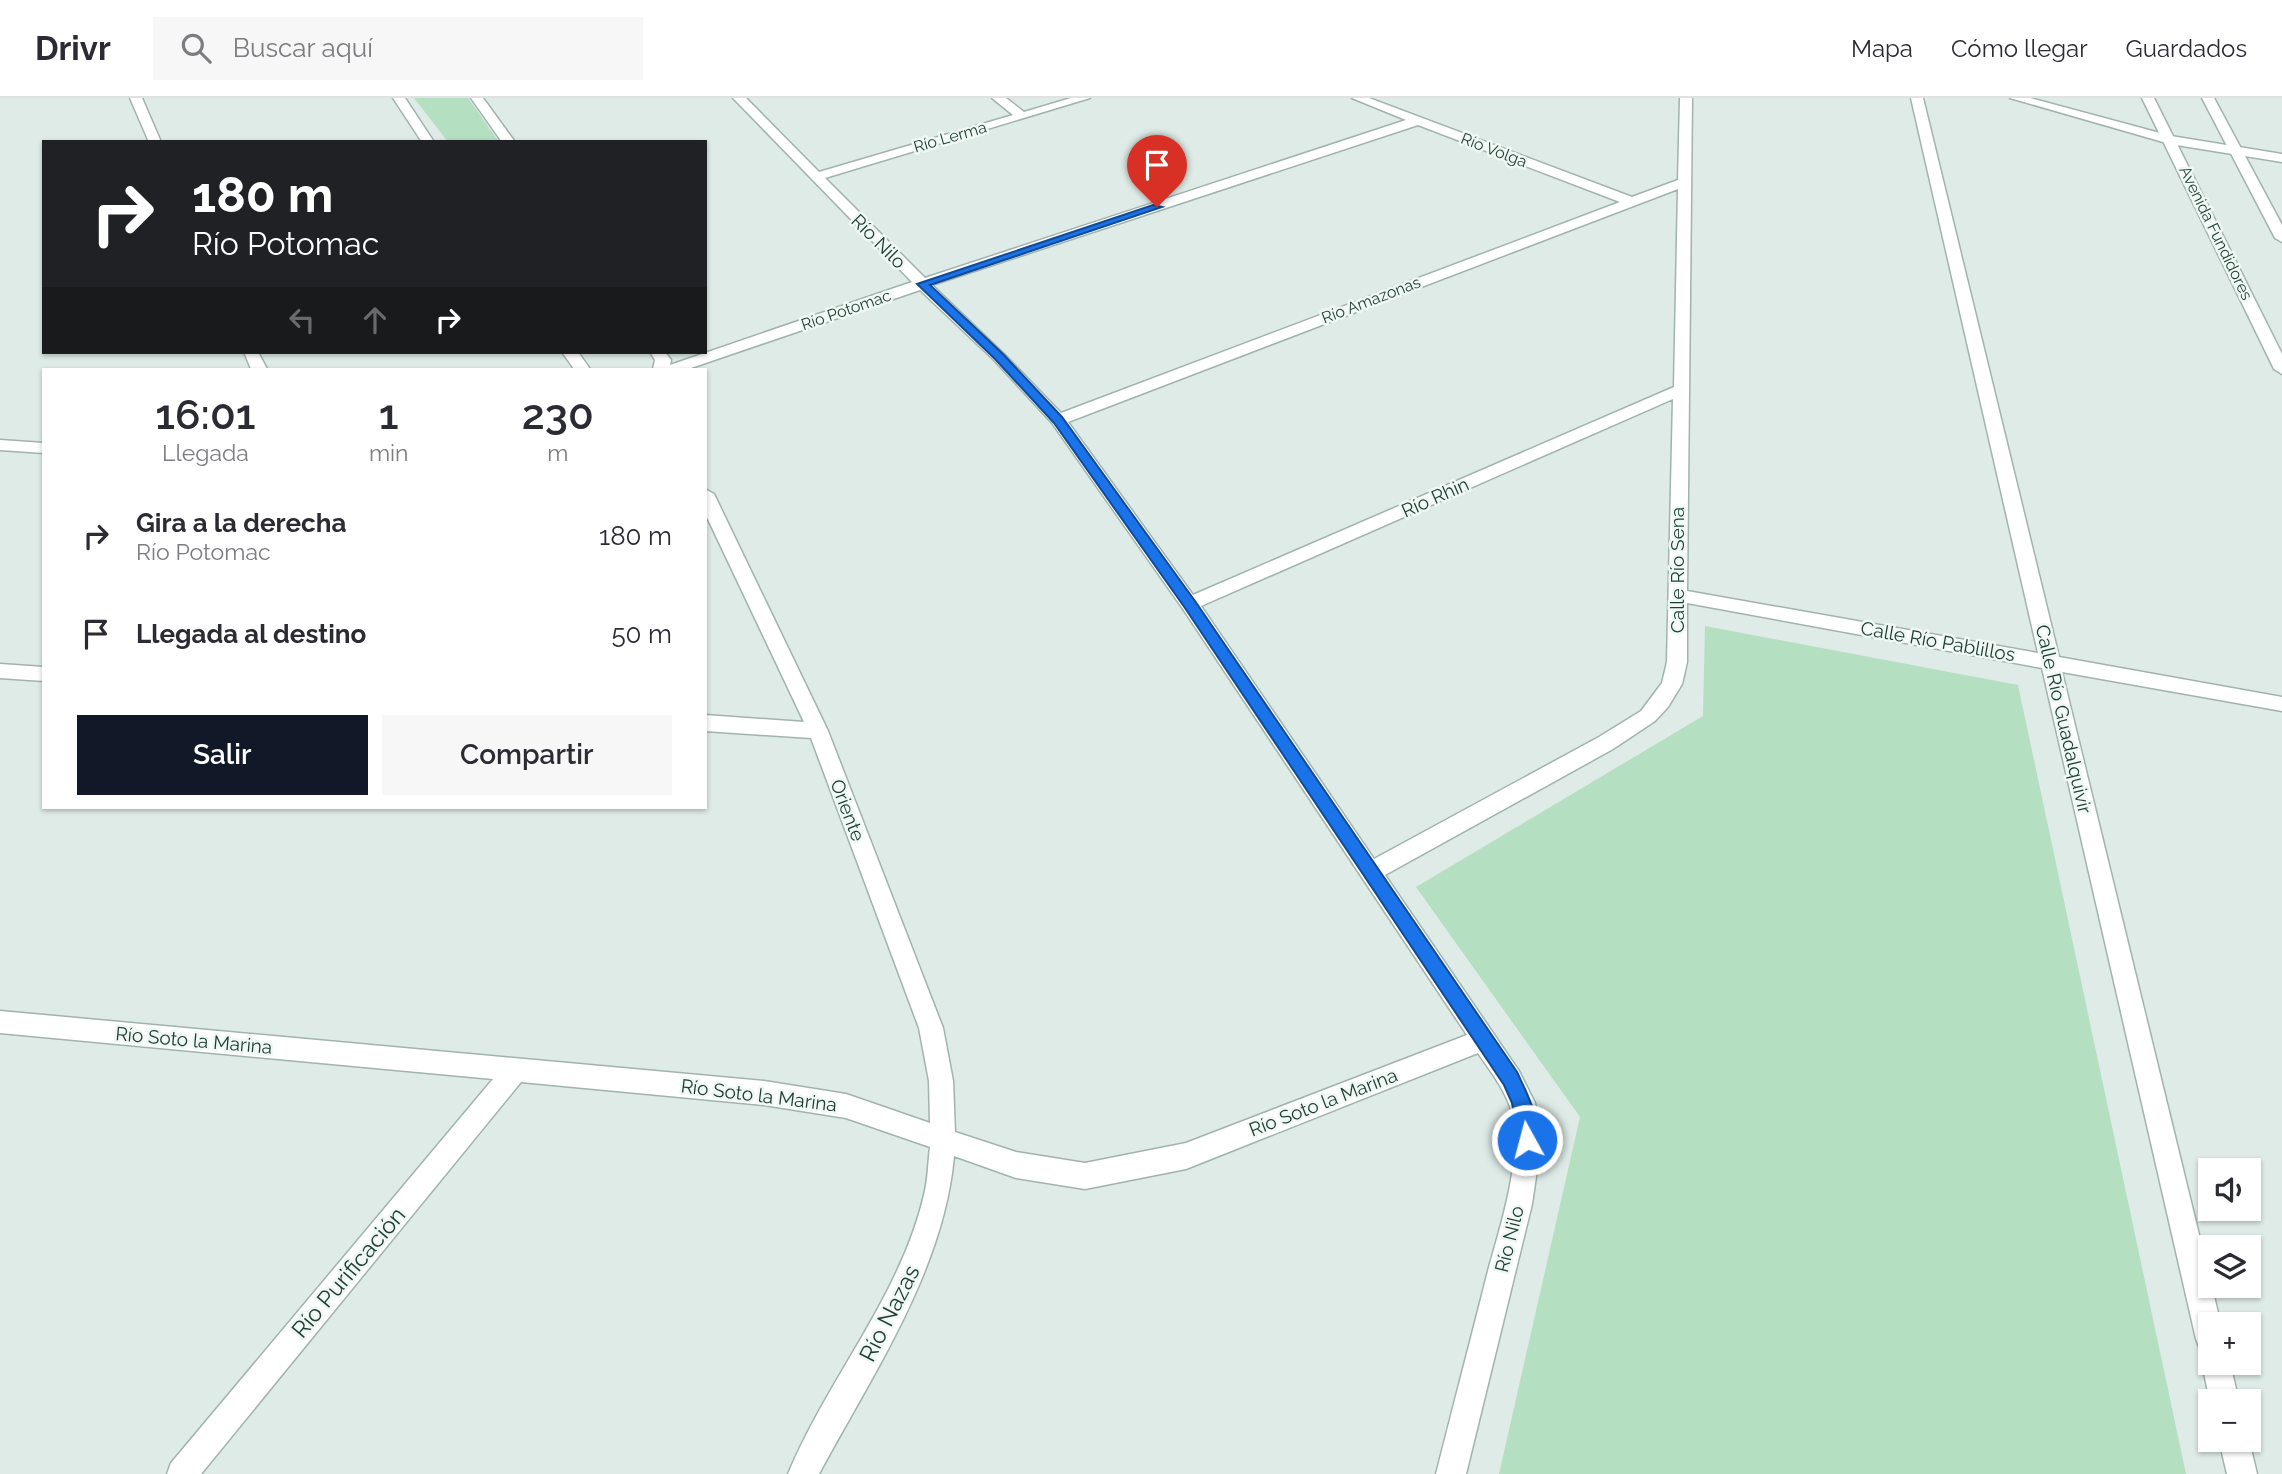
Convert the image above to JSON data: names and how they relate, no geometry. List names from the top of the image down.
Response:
{
  "streets": {
    "street": [
      "Río Lerma",
      "Río Volga",
      "Avenida Fundidores",
      "Río Nilo",
      "Río Amazonas",
      "Río Potomac",
      "Río Rhin",
      "Calle Río Sena",
      "Calle Río Pablillos",
      "Calle Río Guadalquivir",
      "Oriente",
      "Río Soto la Marina",
      "Río Purificación",
      "Río Nazas"
    ]
  },
  "crossings": [
    ["Río Lerma", "Río Nilo"],
    ["Río Volga", "Río Amazonas"],
    ["Río Volga", "Río Potomac"],
    ["Río Nilo", "Río Amazonas"],
    ["Río Nilo", "Río Potomac"],
    ["Río Nilo", "Río Rhin"],
    ["Río Nilo", "Calle Río Sena"],
    ["Río Nilo", "Río Soto la Marina"],
    ["Río Amazonas", "Calle Río Sena"],
    ["Río Rhin", "Calle Río Sena"],
    ["Calle Río Sena", "Calle Río Pablillos"],
    ["Calle Río Pablillos", "Calle Río Guadalquivir"],
    ["Oriente", "Río Soto la Marina"],
    ["Oriente", "Río Nazas"],
    ["Río Soto la Marina", "Río Purificación"],
    ["Río Soto la Marina", "Río Nazas"]
  ],
  "page": {
    "header": "Drivr",
    "search": "Buscar aquí",
    "nav": ["Mapa", "Cómo llegar", "Guardados"],
    "turn": ["180 m", "Río Potomac"],
    "eta": [
      "16:01",
      "Llegada",
      "1",
      "min",
      "230",
      "m"
    ],
    "list": [
      {
        "name": "Gira a la derecha",
        "note": "Río Potomac",
        "value": "180 m"
      },
      {
        "name": "Llegada al destino",
        "value": "50 m"
      }
    ],
    "buttons": ["Salir", "Compartir"],
    "map_buttons": ["+", "−"]
  }
}
